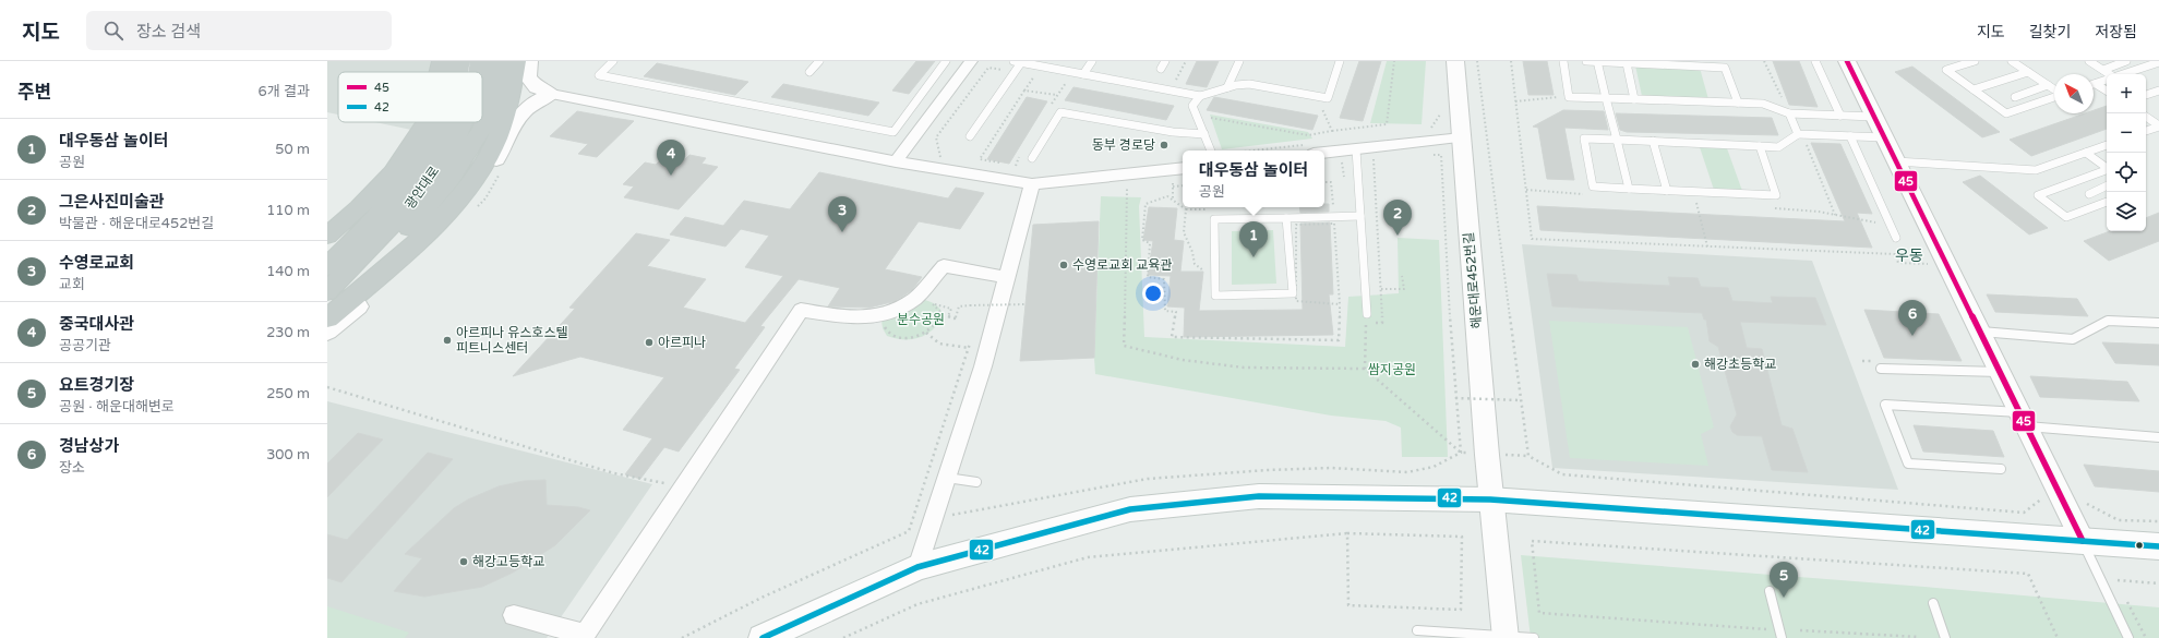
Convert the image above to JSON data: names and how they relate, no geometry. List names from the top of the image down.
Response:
{
  "streets": {
    "highway": ["광안대로"],
    "street": ["해운대로452번길"]
  },
  "districts": ["우동"],
  "parks": ["분수공원", "쌈지공원"],
  "places": [
    "동부 경로당",
    "수영로교회 교육관",
    "아르피나 유스호스텔 피트니스센터",
    "아르피나",
    "해강초등학교",
    "해강고등학교"
  ],
  "lines": ["transit line 45", "transit line 42"],
  "legend": ["45", "42"],
  "north": "top left",
  "page": {
    "header": "지도",
    "search": "장소 검색",
    "nav": ["지도", "길찾기", "저장됨"],
    "heading": ["주변", "6개 결과"],
    "map_buttons": ["+", "−"],
    "list": [
      {
        "mark": "1",
        "name": "대우동삼 놀이터",
        "note": "공원",
        "value": "50 m"
      },
      {
        "mark": "2",
        "name": "그은사진미술관",
        "note": "박물관 · 해운대로452번길",
        "value": "110 m"
      },
      {
        "mark": "3",
        "name": "수영로교회",
        "note": "교회",
        "value": "140 m"
      },
      {
        "mark": "4",
        "name": "중국대사관",
        "note": "공공기관",
        "value": "230 m"
      },
      {
        "mark": "5",
        "name": "요트경기장",
        "note": "공원 · 해운대해변로",
        "value": "250 m"
      },
      {
        "mark": "6",
        "name": "경남상가",
        "note": "장소",
        "value": "300 m"
      }
    ],
    "pins": [
      "4",
      "3",
      "2",
      "1",
      "6",
      "5"
    ],
    "popup": ["대우동삼 놀이터", "공원"]
  }
}
